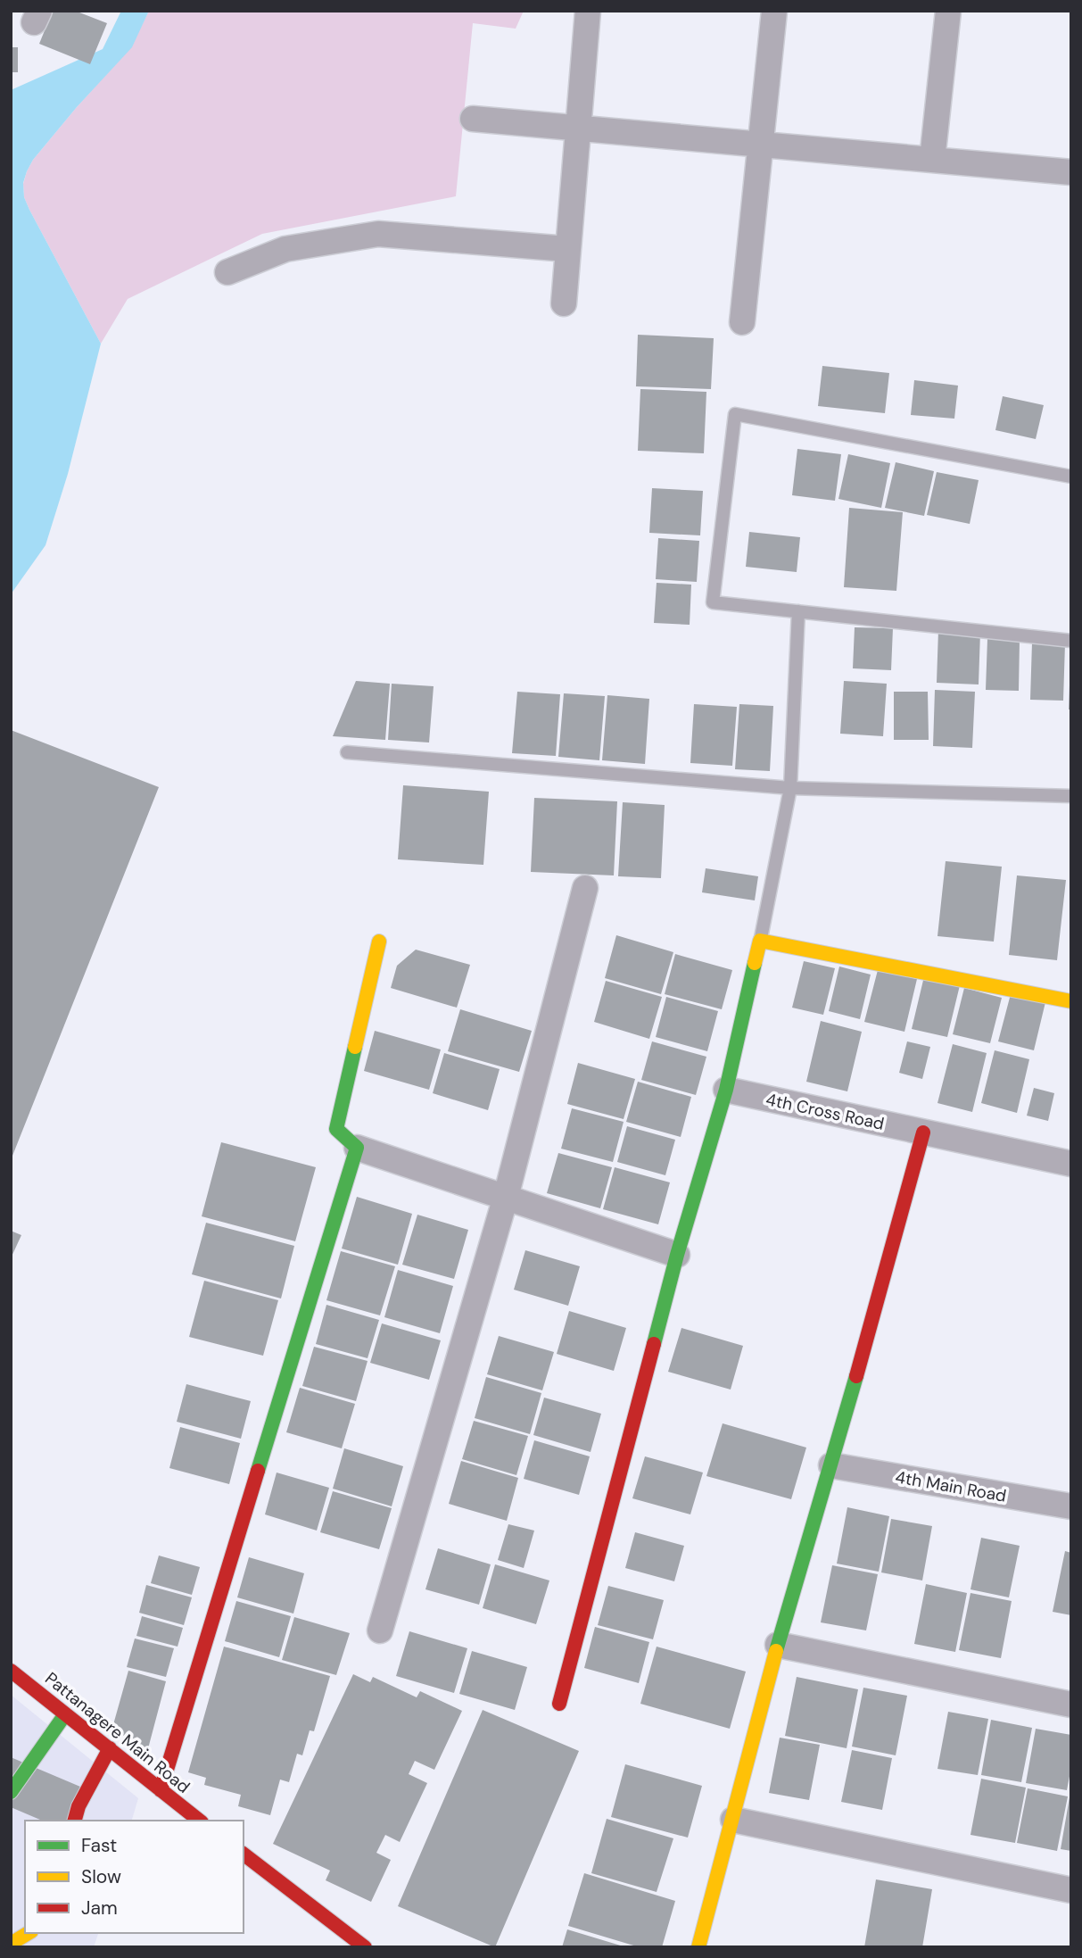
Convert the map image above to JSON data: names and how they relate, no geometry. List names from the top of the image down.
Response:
{
  "streets": {
    "street": ["4th Cross Road", "4th Main Road", "Pattanagere Main Road"]
  },
  "legend": ["Fast", "Slow", "Jam"]
}
